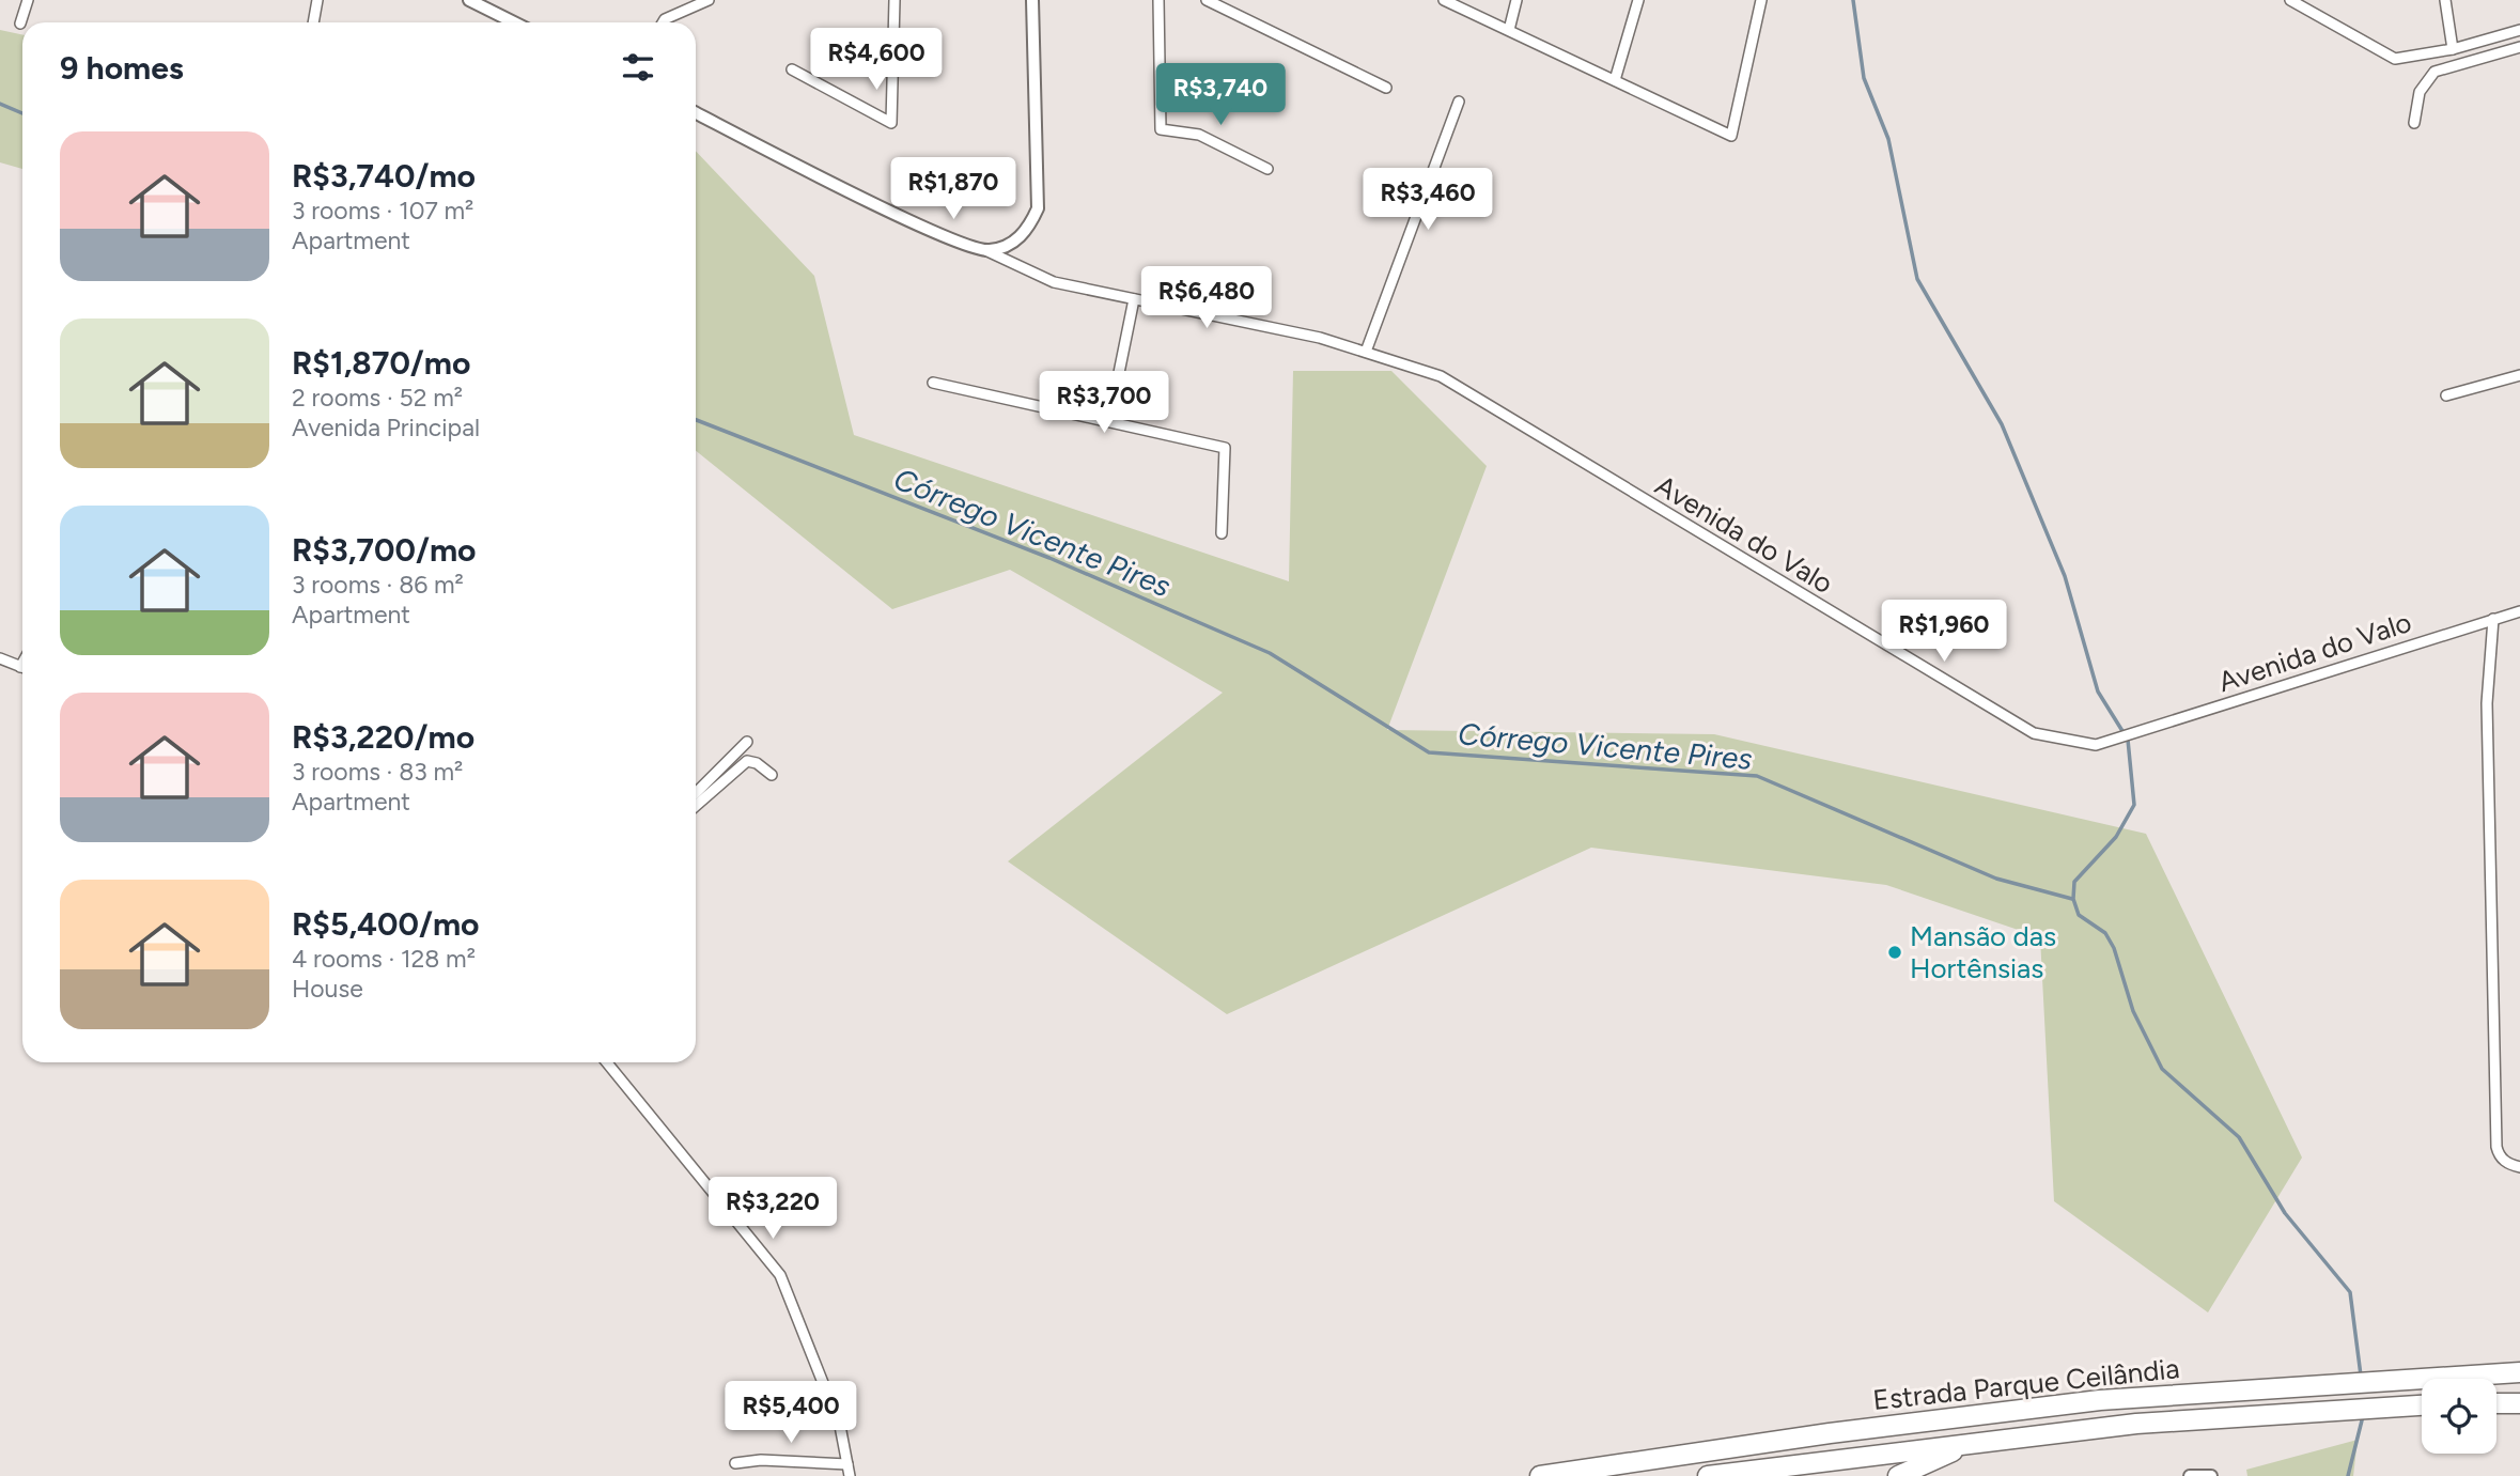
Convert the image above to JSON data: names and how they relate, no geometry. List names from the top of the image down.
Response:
{
  "streets": {
    "highway": ["Estrada Parque Ceilândia"],
    "street": ["Avenida do Valo"]
  },
  "water": ["Córrego Vicente Pires"],
  "places": ["Mansão das Hortênsias"],
  "page": {
    "heading": "9 homes",
    "price": [
      "R$4,600",
      "R$3,740",
      "R$1,870",
      "R$3,460",
      "R$6,480",
      "R$3,700",
      "R$1,960",
      "R$3,220",
      "R$5,400"
    ],
    "list": [
      {
        "name": "R$3,740/mo",
        "note": "3 rooms · 107 m² · Apartment"
      },
      {
        "name": "R$1,870/mo",
        "note": "2 rooms · 52 m² · Avenida Principal"
      },
      {
        "name": "R$3,700/mo",
        "note": "3 rooms · 86 m² · Apartment"
      },
      {
        "name": "R$3,220/mo",
        "note": "3 rooms · 83 m² · Apartment"
      },
      {
        "name": "R$5,400/mo",
        "note": "4 rooms · 128 m² · House"
      }
    ]
  }
}
